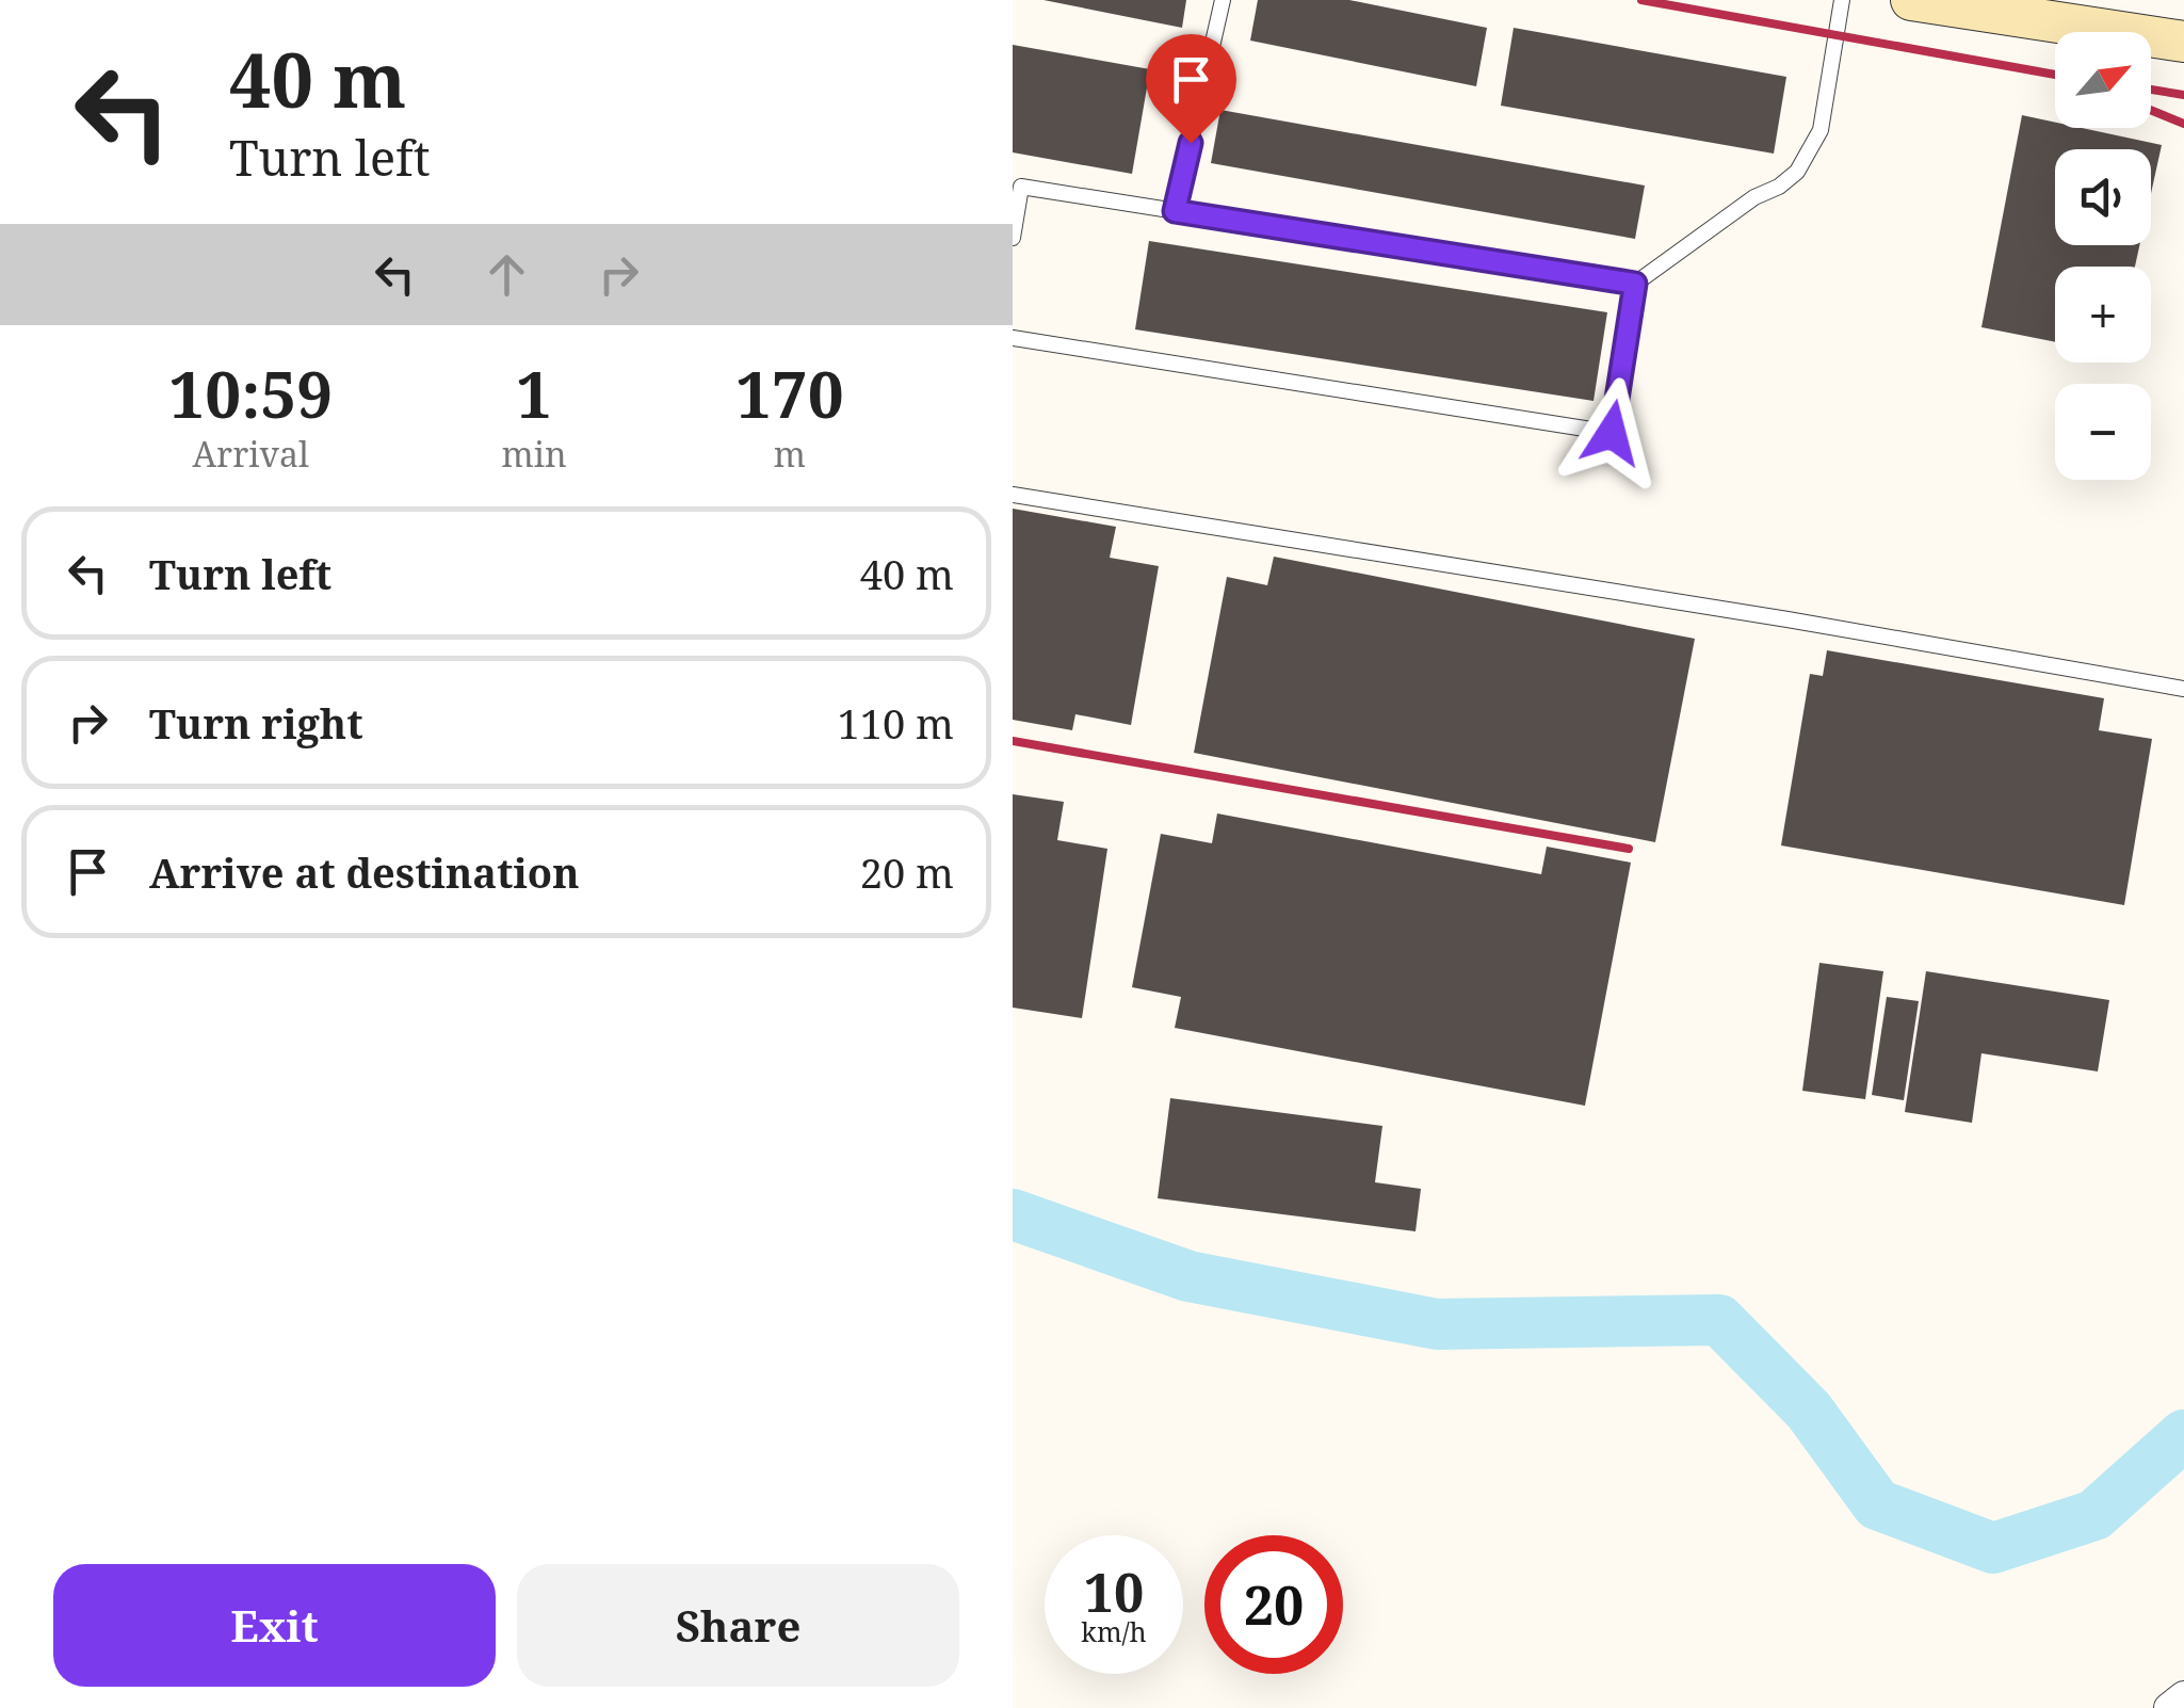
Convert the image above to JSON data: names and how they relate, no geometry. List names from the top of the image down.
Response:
{
  "north": "top right",
  "page": {
    "turn": ["40 m", "Turn left"],
    "map_buttons": ["+", "−"],
    "eta": [
      "10:59",
      "Arrival",
      "1",
      "min",
      "170",
      "m"
    ],
    "list": [
      {
        "name": "Turn left",
        "value": "40 m"
      },
      {
        "name": "Turn right",
        "value": "110 m"
      },
      {
        "name": "Arrive at destination",
        "value": "20 m"
      }
    ],
    "speed": "10 km/h",
    "limit": "20",
    "buttons": ["Exit", "Share"]
  }
}
